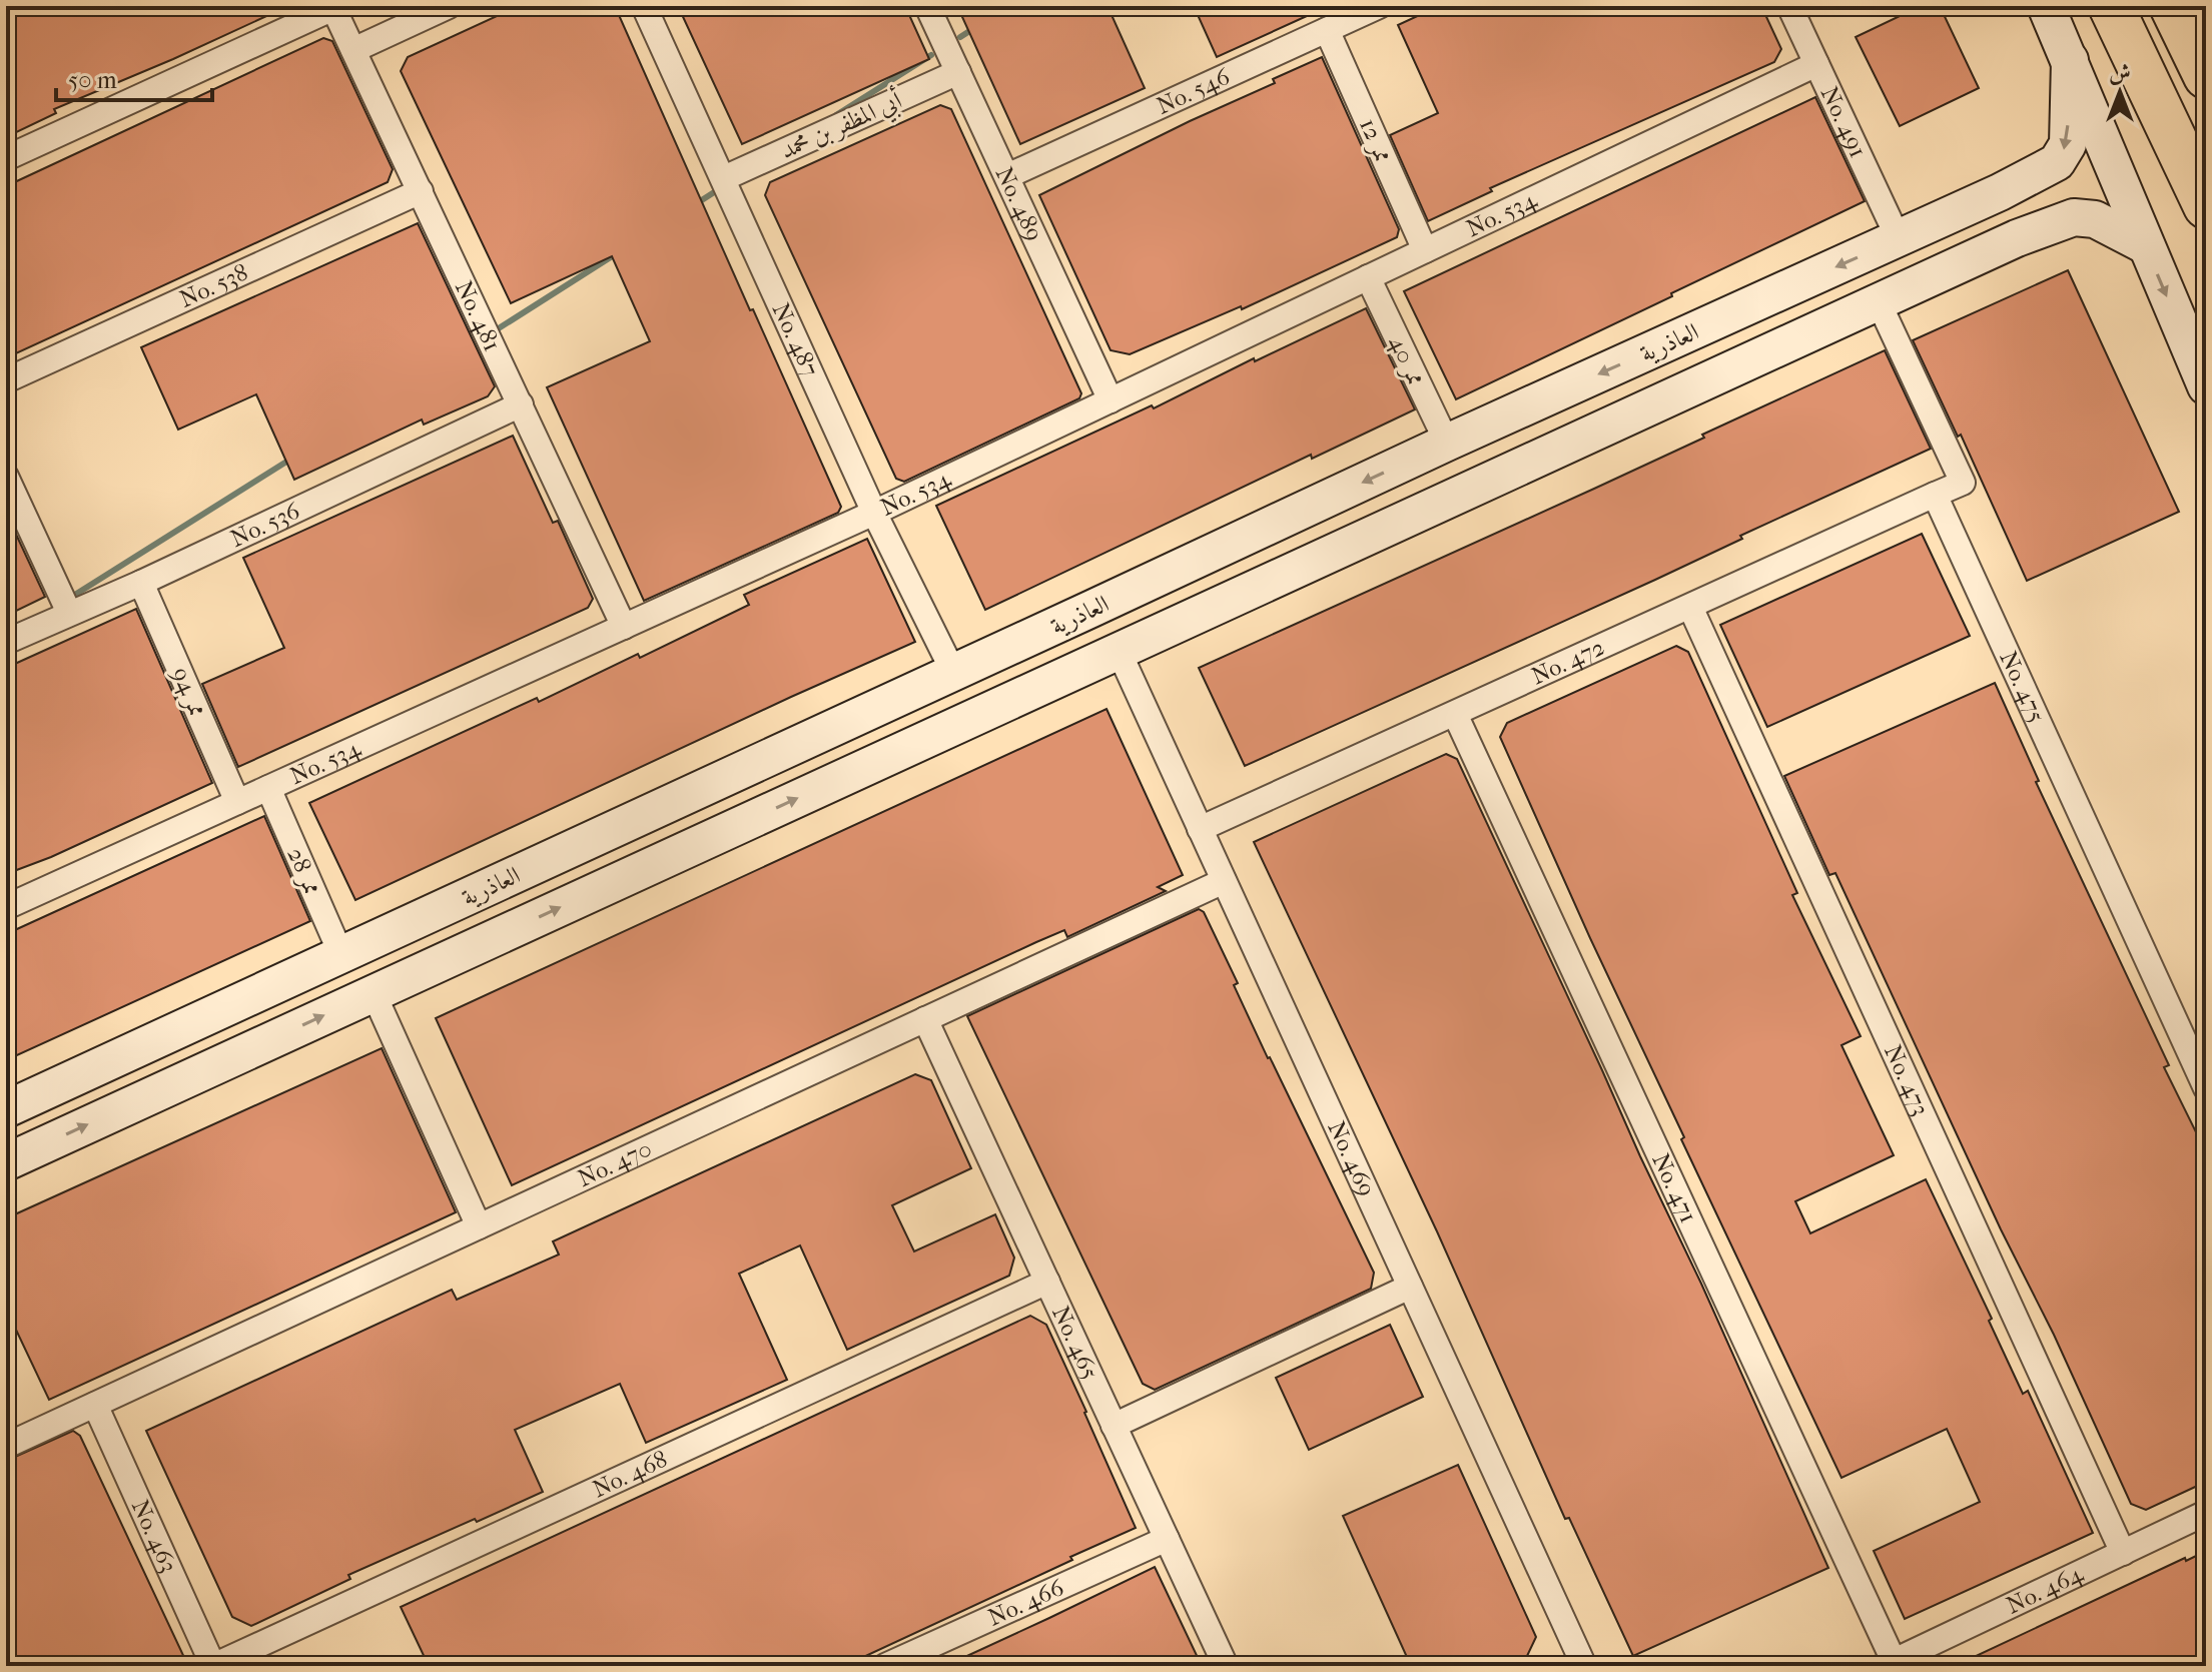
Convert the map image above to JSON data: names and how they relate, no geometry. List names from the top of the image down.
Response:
{
  "streets": {
    "street": [
      "No. 546",
      "No. 491",
      "أبي المظفر بن محمد",
      "ممر 12",
      "No. 489",
      "No. 534",
      "No. 538",
      "No. 481",
      "No. 487",
      "العاذرية",
      "ممر 40",
      "No. 536",
      "No. 472",
      "No. 475",
      "ممر 94",
      "ممر 28",
      "No. 473",
      "No. 469",
      "No. 470",
      "No. 471",
      "No. 465",
      "No. 468",
      "No. 463",
      "No. 464",
      "No. 466"
    ]
  },
  "crossings": [
    ["No. 546", "ممر 12"],
    ["No. 546", "No. 489"],
    ["No. 491", "No. 534"],
    ["No. 491", "العاذرية"],
    ["أبي المظفر بن محمد", "No. 489"],
    ["أبي المظفر بن محمد", "No. 487"],
    ["ممر 12", "No. 534"],
    ["No. 489", "No. 534"],
    ["No. 534", "No. 481"],
    ["No. 534", "No. 487"],
    ["No. 534", "ممر 40"],
    ["No. 534", "ممر 94"],
    ["No. 534", "ممر 28"],
    ["No. 538", "No. 481"],
    ["No. 481", "No. 536"],
    ["No. 487", "العاذرية"],
    ["العاذرية", "ممر 40"],
    ["العاذرية", "ممر 28"],
    ["العاذرية", "No. 469"],
    ["No. 536", "ممر 94"],
    ["No. 472", "No. 475"],
    ["No. 472", "No. 473"],
    ["No. 472", "No. 469"],
    ["No. 472", "No. 471"],
    ["No. 473", "No. 464"],
    ["No. 469", "No. 470"],
    ["No. 470", "No. 465"],
    ["No. 470", "No. 463"],
    ["No. 471", "No. 464"],
    ["No. 465", "No. 468"],
    ["No. 465", "No. 466"],
    ["No. 468", "No. 463"]
  ],
  "scale_bar": "50 m",
  "north": "top"
}
